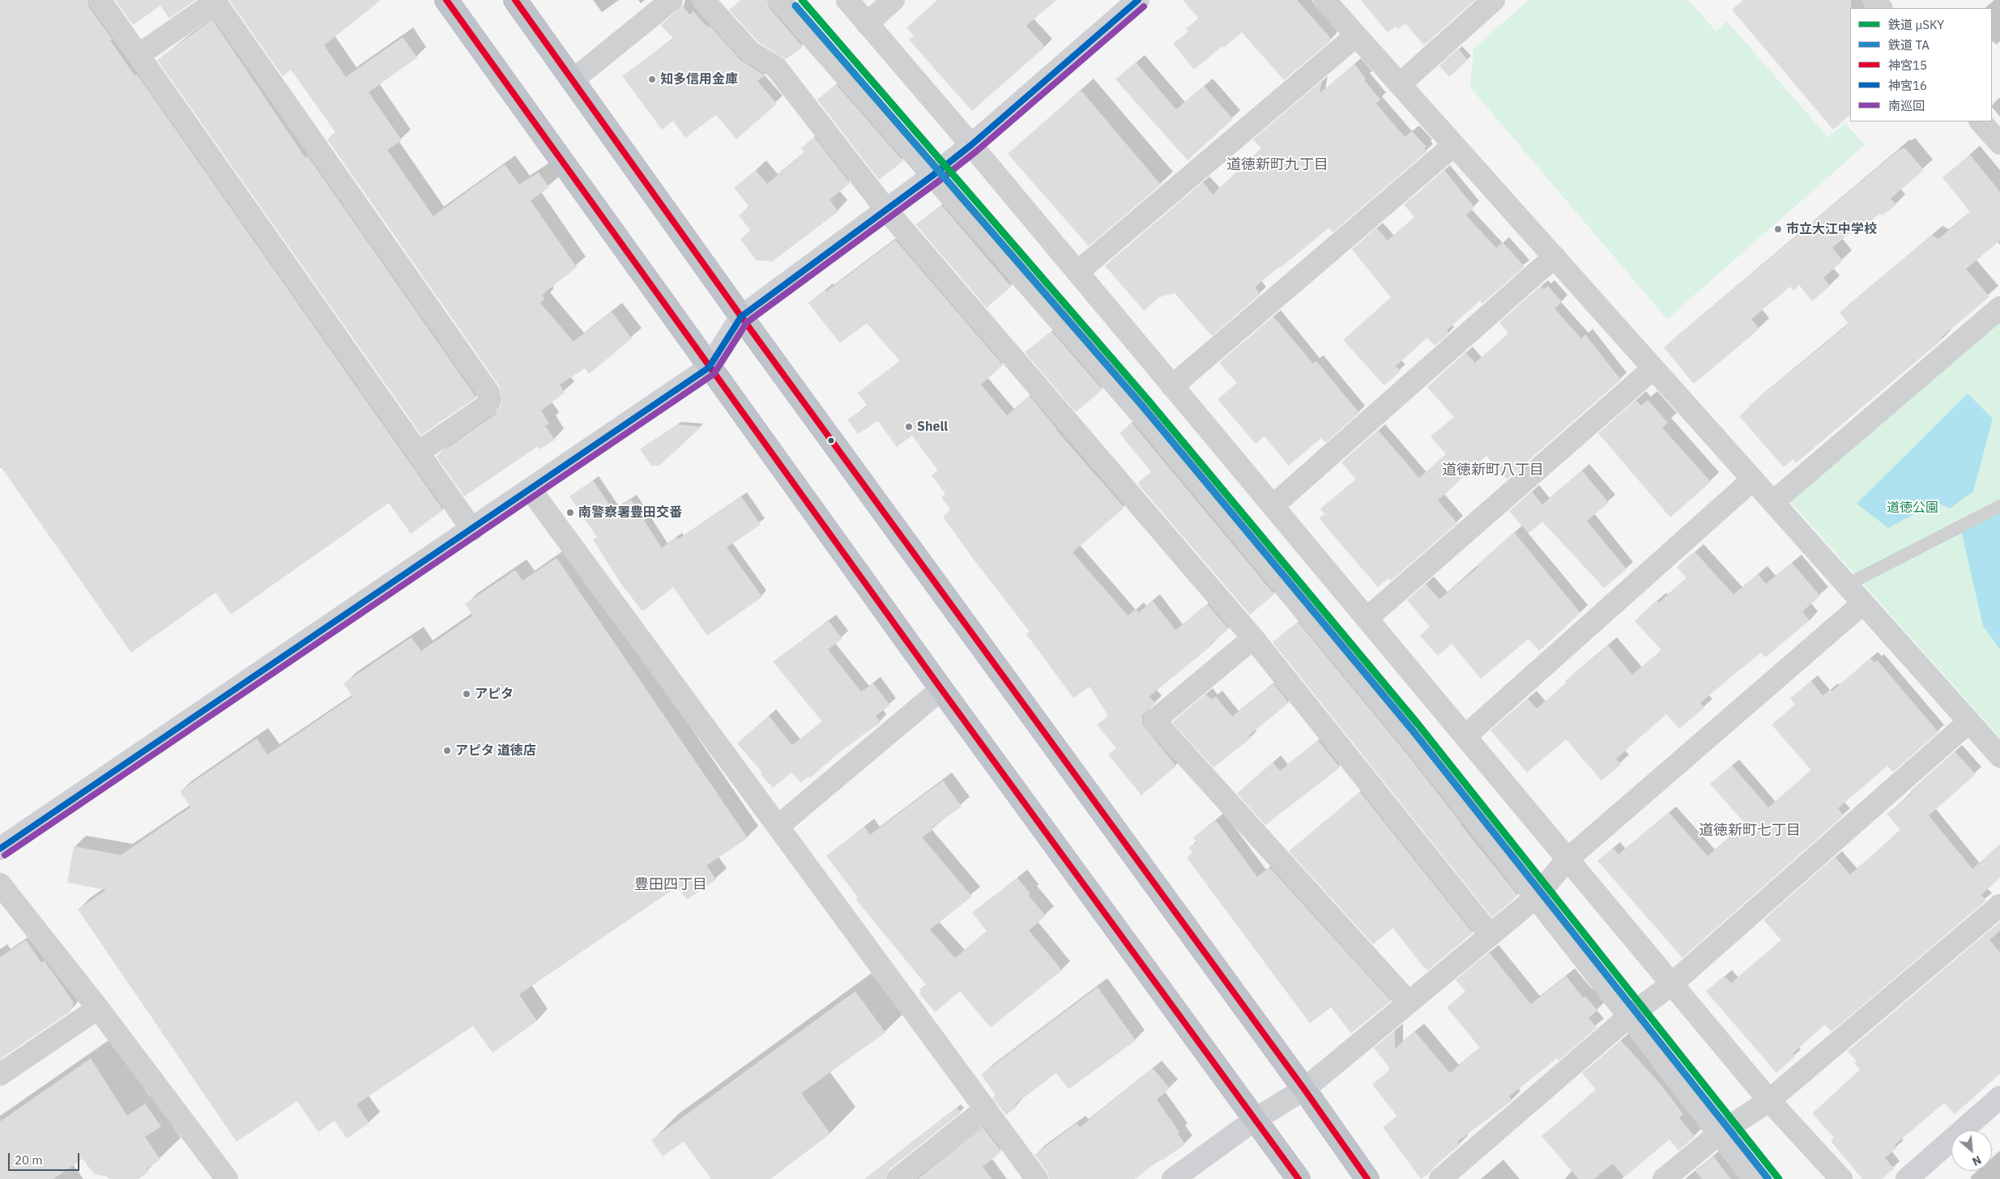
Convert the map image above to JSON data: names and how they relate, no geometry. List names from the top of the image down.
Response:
{
  "districts": [
    "道徳新町九丁目",
    "道徳新町八丁目",
    "道徳新町七丁目",
    "豊田四丁目"
  ],
  "parks": ["道徳公園"],
  "places": [
    "知多信用金庫",
    "市立大江中学校",
    "Shell",
    "南警察署豊田交番",
    "アピタ",
    "アピタ 道徳店"
  ],
  "lines": [
    "rail line μSKY",
    "transit line 神宮15",
    "transit line 神宮16",
    "rail line TA",
    "transit line 南巡回"
  ],
  "legend": [
    "鉄道 μSKY",
    "鉄道 TA",
    "神宮15",
    "神宮16",
    "南巡回"
  ],
  "scale_bar": "20 m",
  "north": "bottom right"
}
